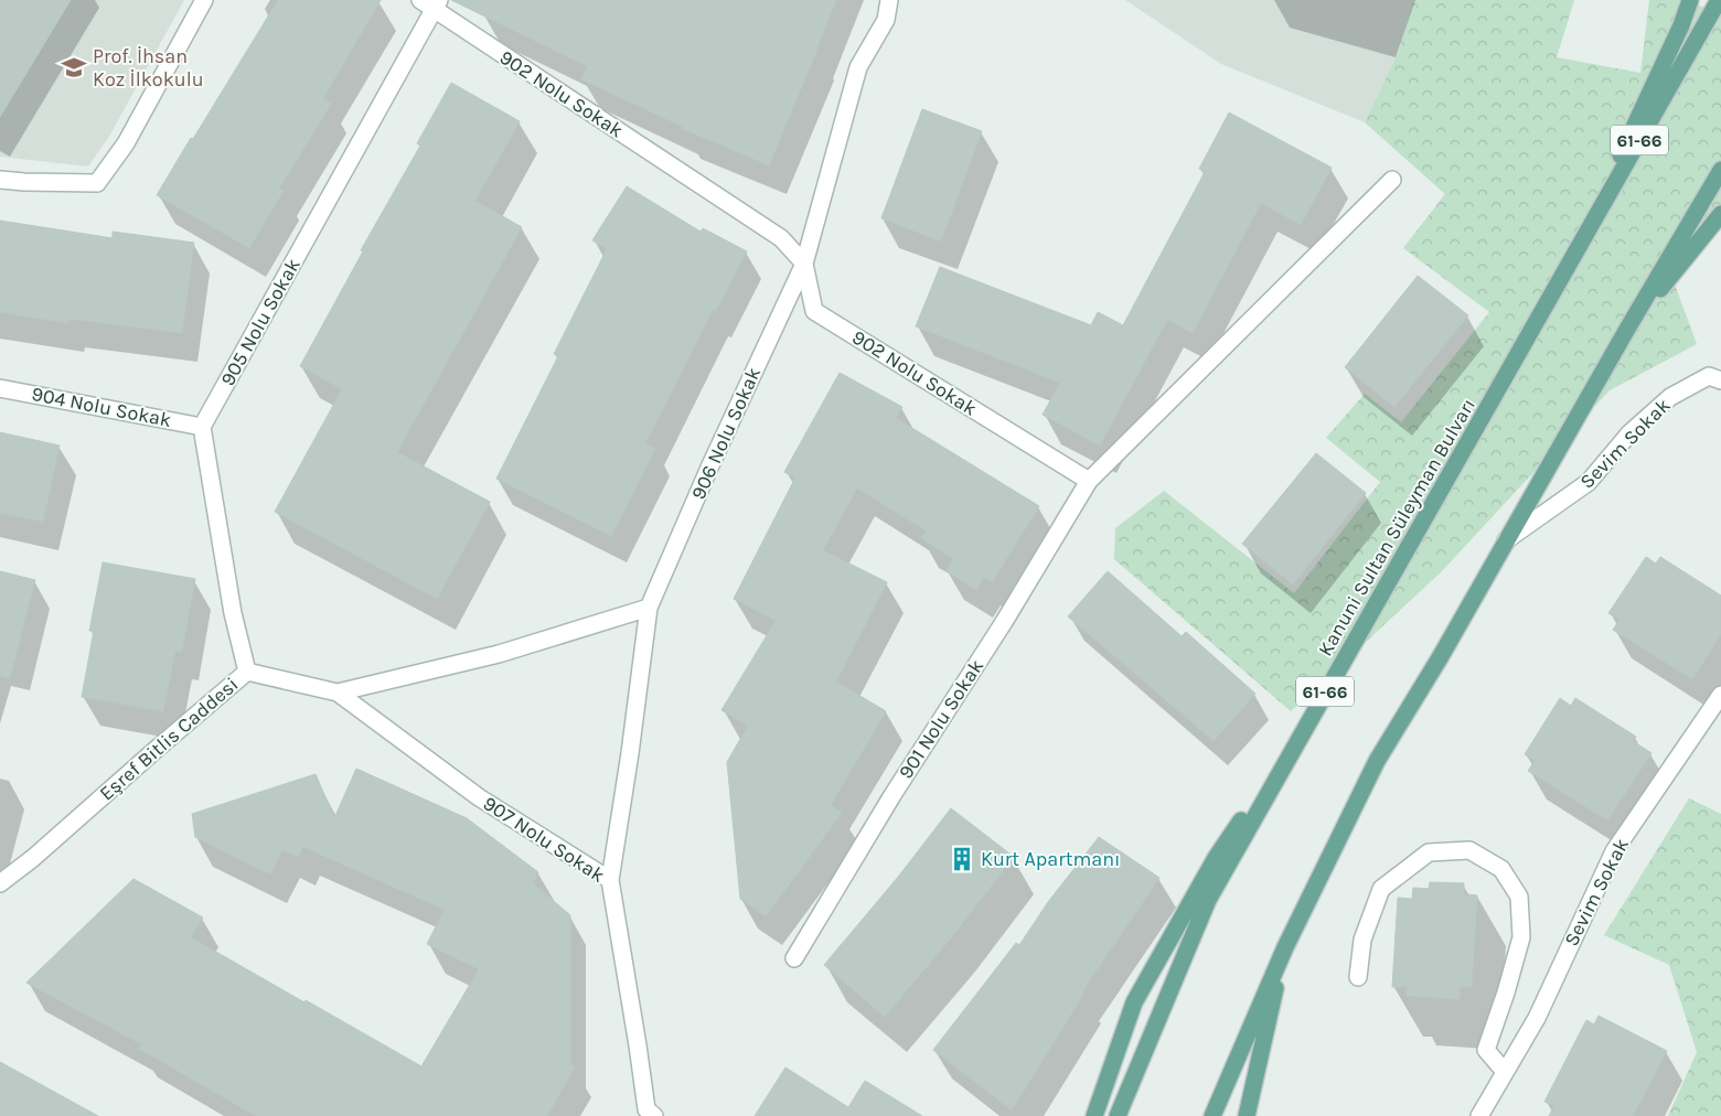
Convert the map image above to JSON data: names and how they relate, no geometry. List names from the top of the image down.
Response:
{
  "streets": {
    "main road": ["61-66", "Kanuni Sultan Süleyman Bulvarı"],
    "street": [
      "902 Nolu Sokak",
      "905 Nolu Sokak",
      "904 Nolu Sokak",
      "906 Nolu Sokak",
      "Sevim Sokak",
      "901 Nolu Sokak",
      "Eşref Bitlis Caddesi",
      "907 Nolu Sokak"
    ]
  },
  "crossings": [
    ["902 Nolu Sokak", "905 Nolu Sokak"],
    ["902 Nolu Sokak", "906 Nolu Sokak"],
    ["902 Nolu Sokak", "901 Nolu Sokak"],
    ["61-66", "Kanuni Sultan Süleyman Bulvarı"],
    ["905 Nolu Sokak", "904 Nolu Sokak"],
    ["906 Nolu Sokak", "Eşref Bitlis Caddesi"],
    ["906 Nolu Sokak", "907 Nolu Sokak"],
    ["Eşref Bitlis Caddesi", "907 Nolu Sokak"]
  ],
  "places": {
    "school or university": ["Prof. İhsan Koz İlkokulu"],
    "building": ["Kurt Apartmanı"]
  }
}
